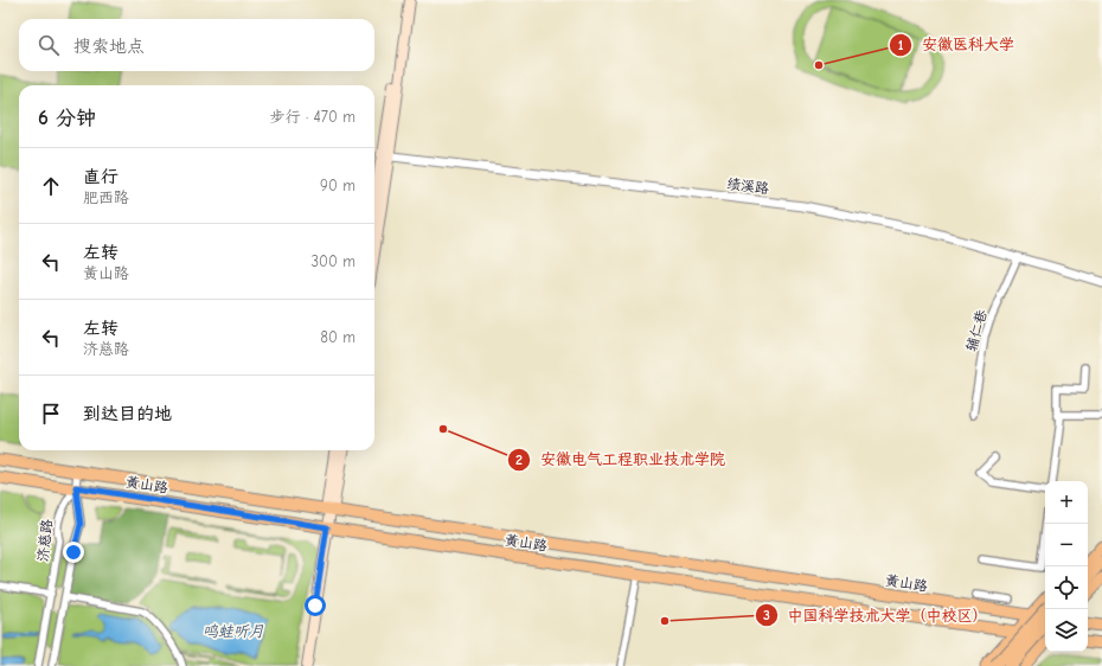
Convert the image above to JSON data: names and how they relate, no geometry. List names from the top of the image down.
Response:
{
  "streets": {
    "main road": ["黄山路"],
    "street": ["绩溪路", "辅仁巷", "济慈路"]
  },
  "crossings": [
    ["绩溪路", "辅仁巷"],
    ["黄山路", "济慈路"]
  ],
  "water": ["鸣蛙听月"],
  "places": ["安徽医科大学", "安徽电气工程职业技术学院", "中国科学技术大学（中校区）"],
  "page": {
    "search": "搜索地点",
    "heading": ["6 分钟", "步行 · 470 m"],
    "list": [
      ["直行", "肥西路", "90 m"],
      ["左转", "黄山路", "300 m"],
      ["左转", "济慈路", "80 m"],
      "到达目的地"
    ],
    "map_buttons": ["+", "−"]
  }
}
